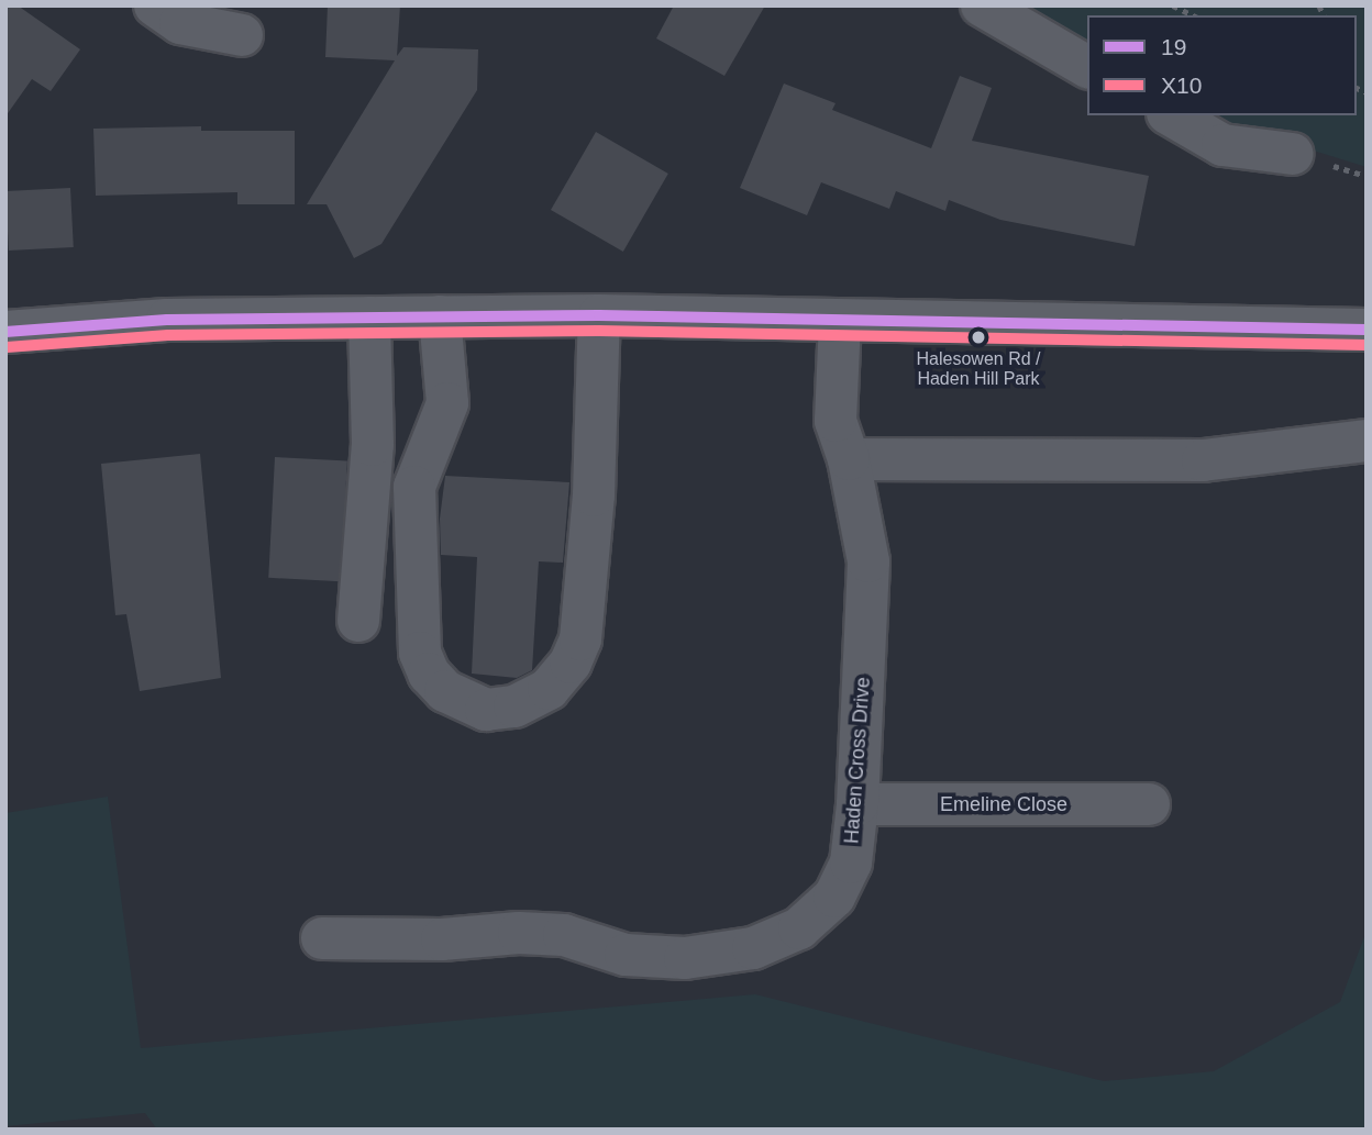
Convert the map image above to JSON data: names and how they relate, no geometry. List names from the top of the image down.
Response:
{
  "streets": {
    "street": ["Haden Cross Drive", "Emeline Close"]
  },
  "crossings": [
    ["Haden Cross Drive", "Emeline Close"]
  ],
  "places": ["Halesowen Rd / Haden Hill Park"],
  "lines": ["transit line 19", "transit line X10"],
  "legend": ["19", "X10"]
}
